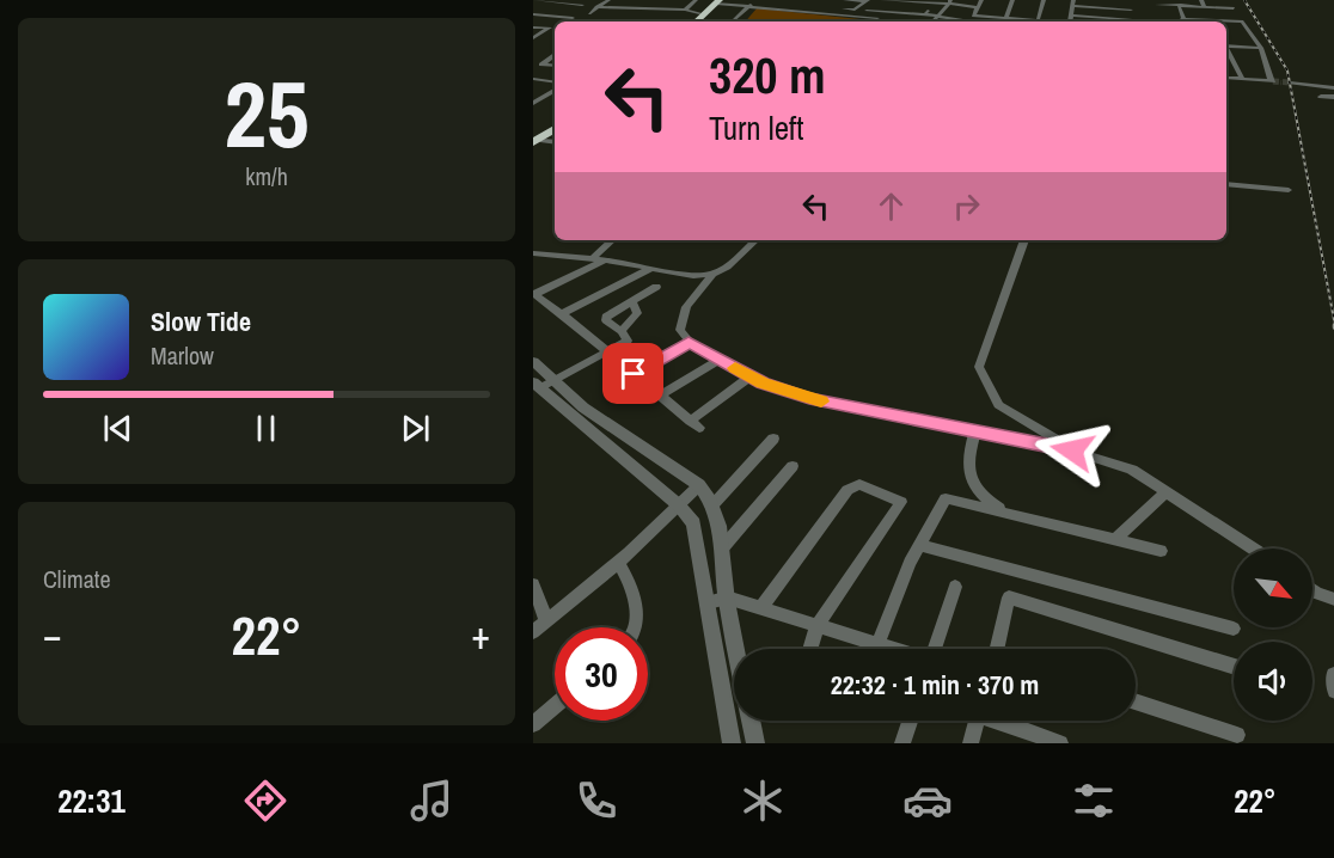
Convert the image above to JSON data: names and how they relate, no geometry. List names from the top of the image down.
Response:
{
  "north": "bottom right",
  "page": {
    "tile": [
      ["25", "km/h"],
      "Climate"
    ],
    "turn": ["320 m", "Turn left"],
    "song": ["Slow Tide", "Marlow"],
    "heat": ["−", "22°", "+"],
    "limit": "30",
    "trip": "22:32 · 1 min · 370 m",
    "tabs": ["22:31", "22°"]
  }
}
